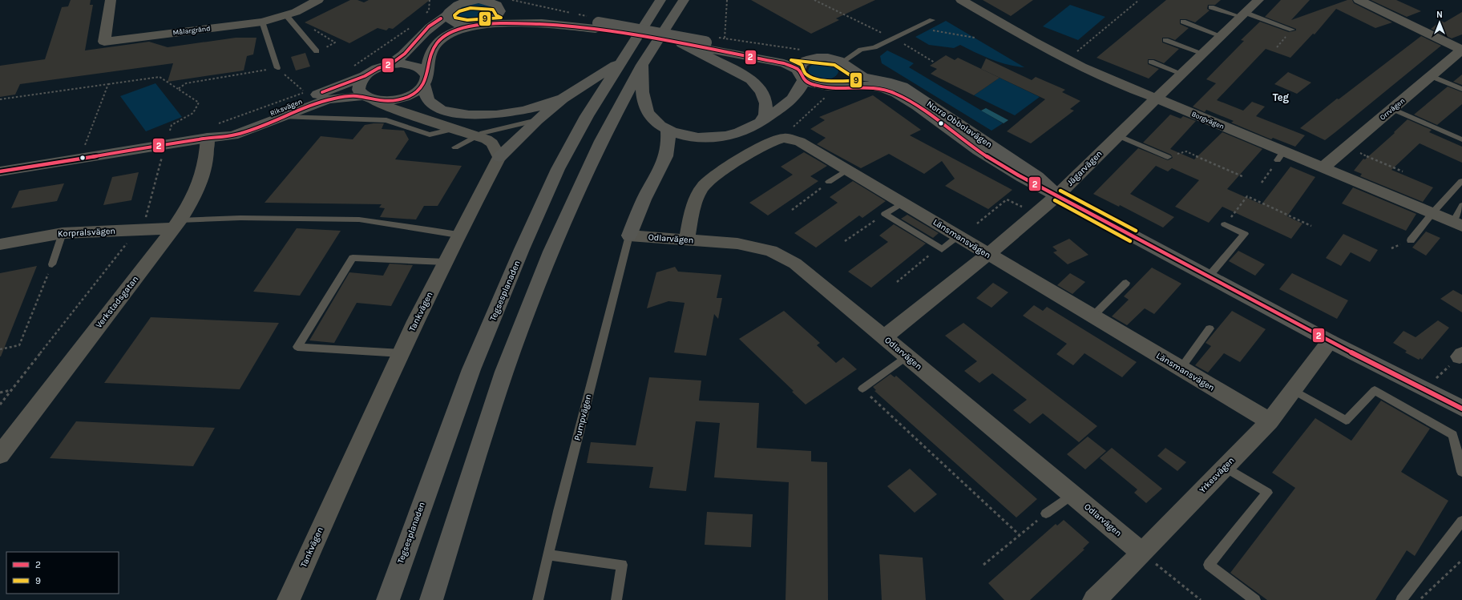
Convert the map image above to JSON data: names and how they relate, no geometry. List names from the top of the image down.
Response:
{
  "streets": {
    "street": [
      "Målargränd",
      "Riksvägen",
      "Orrvägen",
      "Borgvägen",
      "Norra Obbolavägen",
      "Jägarvägen",
      "Korpralsvägen",
      "Odlarvägen",
      "Länsmansvägen",
      "Tegsesplanaden",
      "Verkstadsgatan",
      "Tankvägen",
      "Yrkesvägen"
    ],
    "lane": ["Pumpvägen"]
  },
  "crossings": [
    ["Riksvägen", "Verkstadsgatan"],
    ["Orrvägen", "Borgvägen"],
    ["Borgvägen", "Jägarvägen"],
    ["Norra Obbolavägen", "Jägarvägen"],
    ["Norra Obbolavägen", "Yrkesvägen"],
    ["Jägarvägen", "Odlarvägen"],
    ["Jägarvägen", "Länsmansvägen"],
    ["Korpralsvägen", "Verkstadsgatan"],
    ["Odlarvägen", "Pumpvägen"],
    ["Odlarvägen", "Yrkesvägen"],
    ["Länsmansvägen", "Yrkesvägen"]
  ],
  "districts": ["Teg"],
  "lines": ["transit line 9", "transit line 2"],
  "legend": ["2", "9"],
  "north": "top"
}
